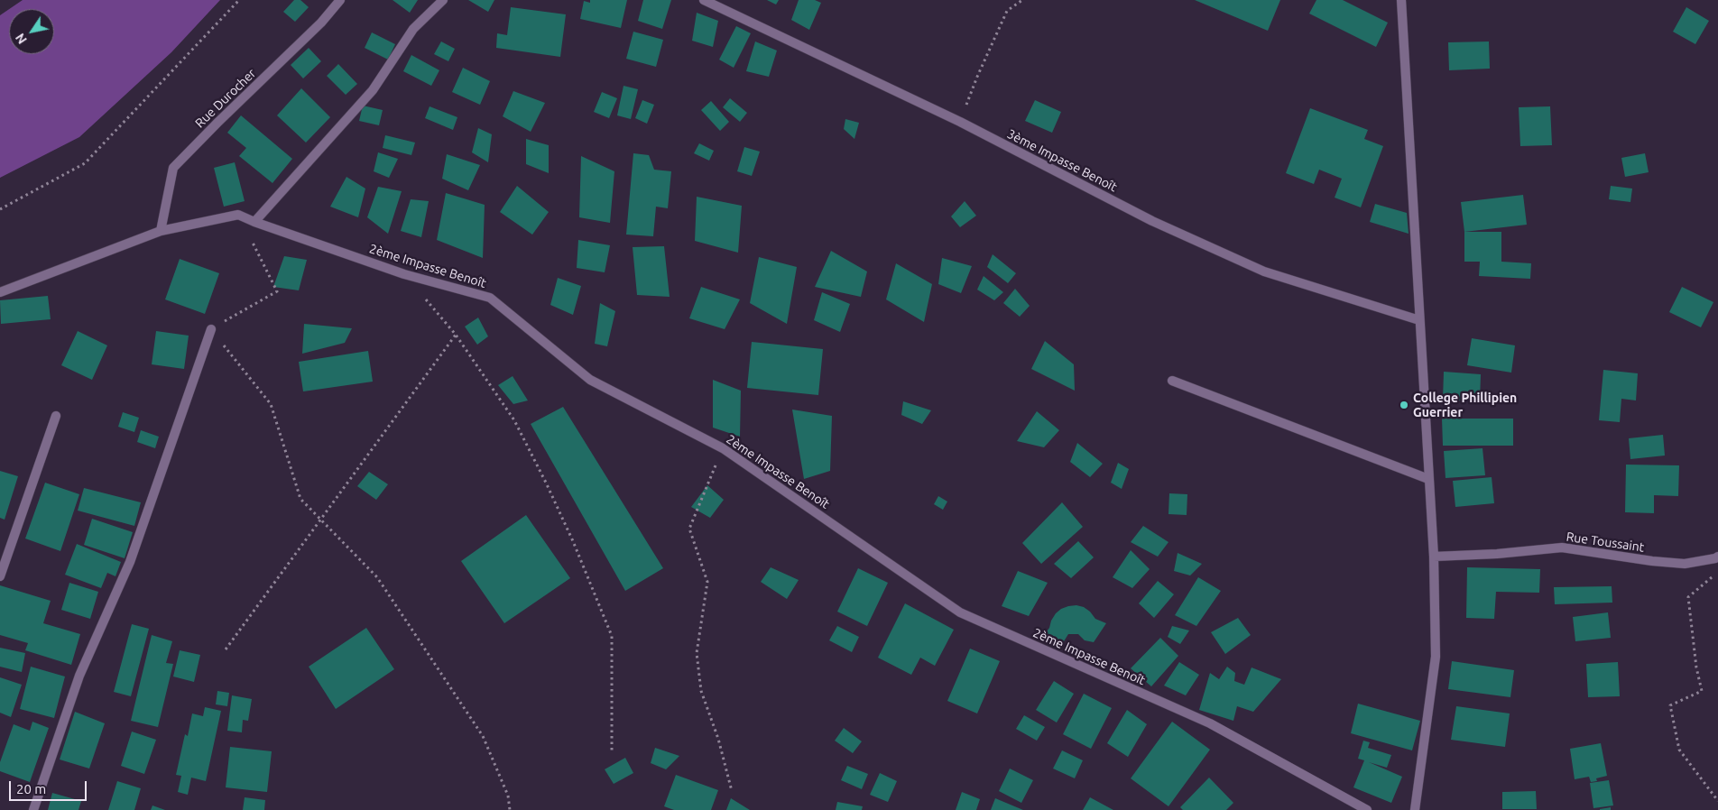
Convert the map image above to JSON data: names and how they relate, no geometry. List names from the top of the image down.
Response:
{
  "streets": {
    "street": [
      "Rue Durocher",
      "3ème Impasse Benoît",
      "2ème Impasse Benoît",
      "Rue Toussaint"
    ]
  },
  "places": ["College Phillipien Guerrier"],
  "scale_bar": "20 m",
  "north": "bottom left"
}
